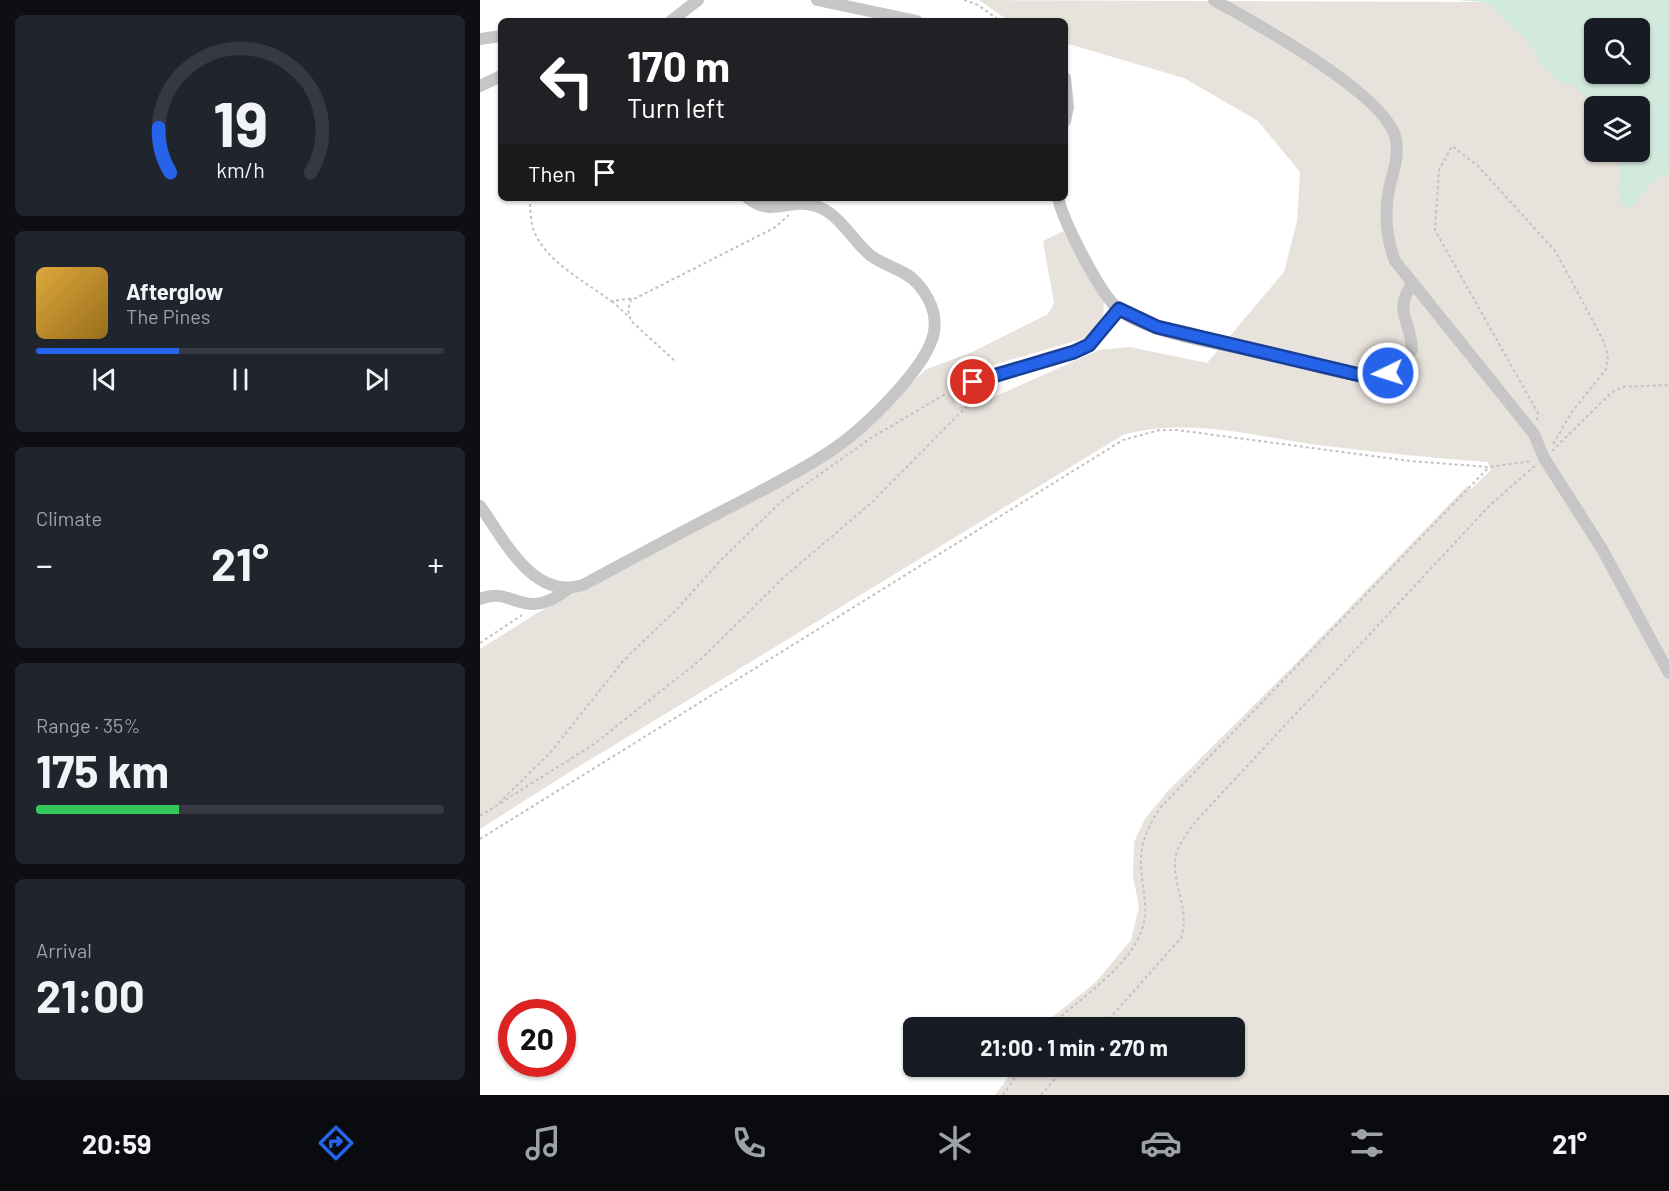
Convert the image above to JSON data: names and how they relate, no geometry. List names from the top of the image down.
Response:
{
  "page": {
    "turn": ["170 m", "Turn left"],
    "then": "Then",
    "song": ["Afterglow", "The Pines"],
    "tile": [
      "Climate",
      ["Range · 35%", "175 km"],
      ["Arrival", "21:00"]
    ],
    "heat": ["−", "21°", "+"],
    "limit": "20",
    "trip": "21:00 · 1 min · 270 m",
    "tabs": ["20:59", "21°"],
    "gauge": ["19", "km/h"]
  }
}
